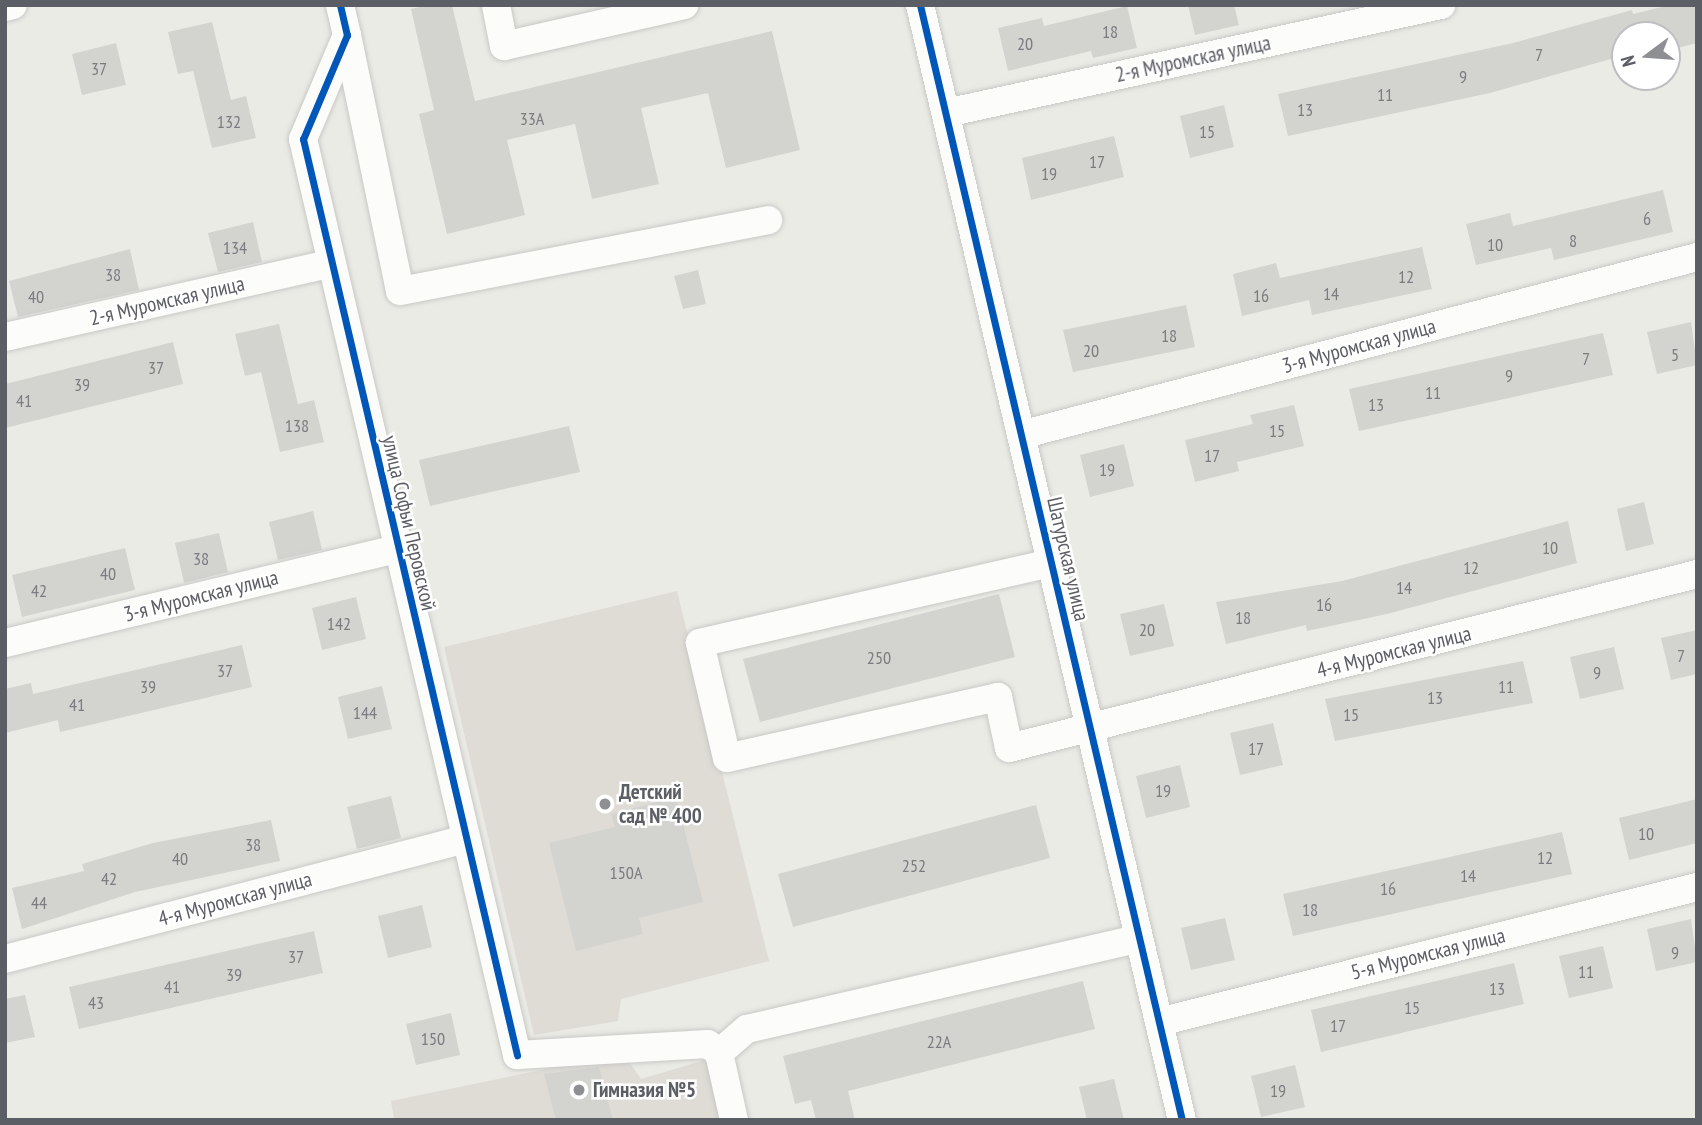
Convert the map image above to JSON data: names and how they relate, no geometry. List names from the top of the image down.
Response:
{
  "streets": {
    "street": [
      "2-я Муромская улица",
      "3-я Муромская улица",
      "улица Софьи Перовской",
      "Шатурская улица",
      "4-я Муромская улица",
      "5-я Муромская улица"
    ]
  },
  "crossings": [
    ["2-я Муромская улица", "улица Софьи Перовской"],
    ["2-я Муромская улица", "Шатурская улица"],
    ["3-я Муромская улица", "улица Софьи Перовской"],
    ["3-я Муромская улица", "Шатурская улица"],
    ["улица Софьи Перовской", "4-я Муромская улица"],
    ["Шатурская улица", "4-я Муромская улица"],
    ["Шатурская улица", "5-я Муромская улица"]
  ],
  "places": ["Детский сад № 400", "Гимназия №5"],
  "house_numbers": [
    "18",
    "20",
    "7",
    "37",
    "9",
    "11",
    "13",
    "33А",
    "132",
    "15",
    "17",
    "19",
    "6",
    "8",
    "10",
    "134",
    "38",
    "12",
    "14",
    "16",
    "40",
    "18",
    "20",
    "5",
    "7",
    "37",
    "9",
    "39",
    "11",
    "41",
    "13",
    "138",
    "15",
    "17",
    "19",
    "10",
    "38",
    "12",
    "40",
    "14",
    "42",
    "16",
    "18",
    "142",
    "20",
    "7",
    "250",
    "37",
    "9",
    "39",
    "11",
    "13",
    "41",
    "144",
    "15",
    "17",
    "19",
    "10",
    "38",
    "12",
    "40",
    "252",
    "150А",
    "14",
    "42",
    "16",
    "44",
    "18",
    "9",
    "37",
    "11",
    "39",
    "41",
    "13",
    "43",
    "15",
    "17",
    "150",
    "22А",
    "19"
  ],
  "north": "left"
}
